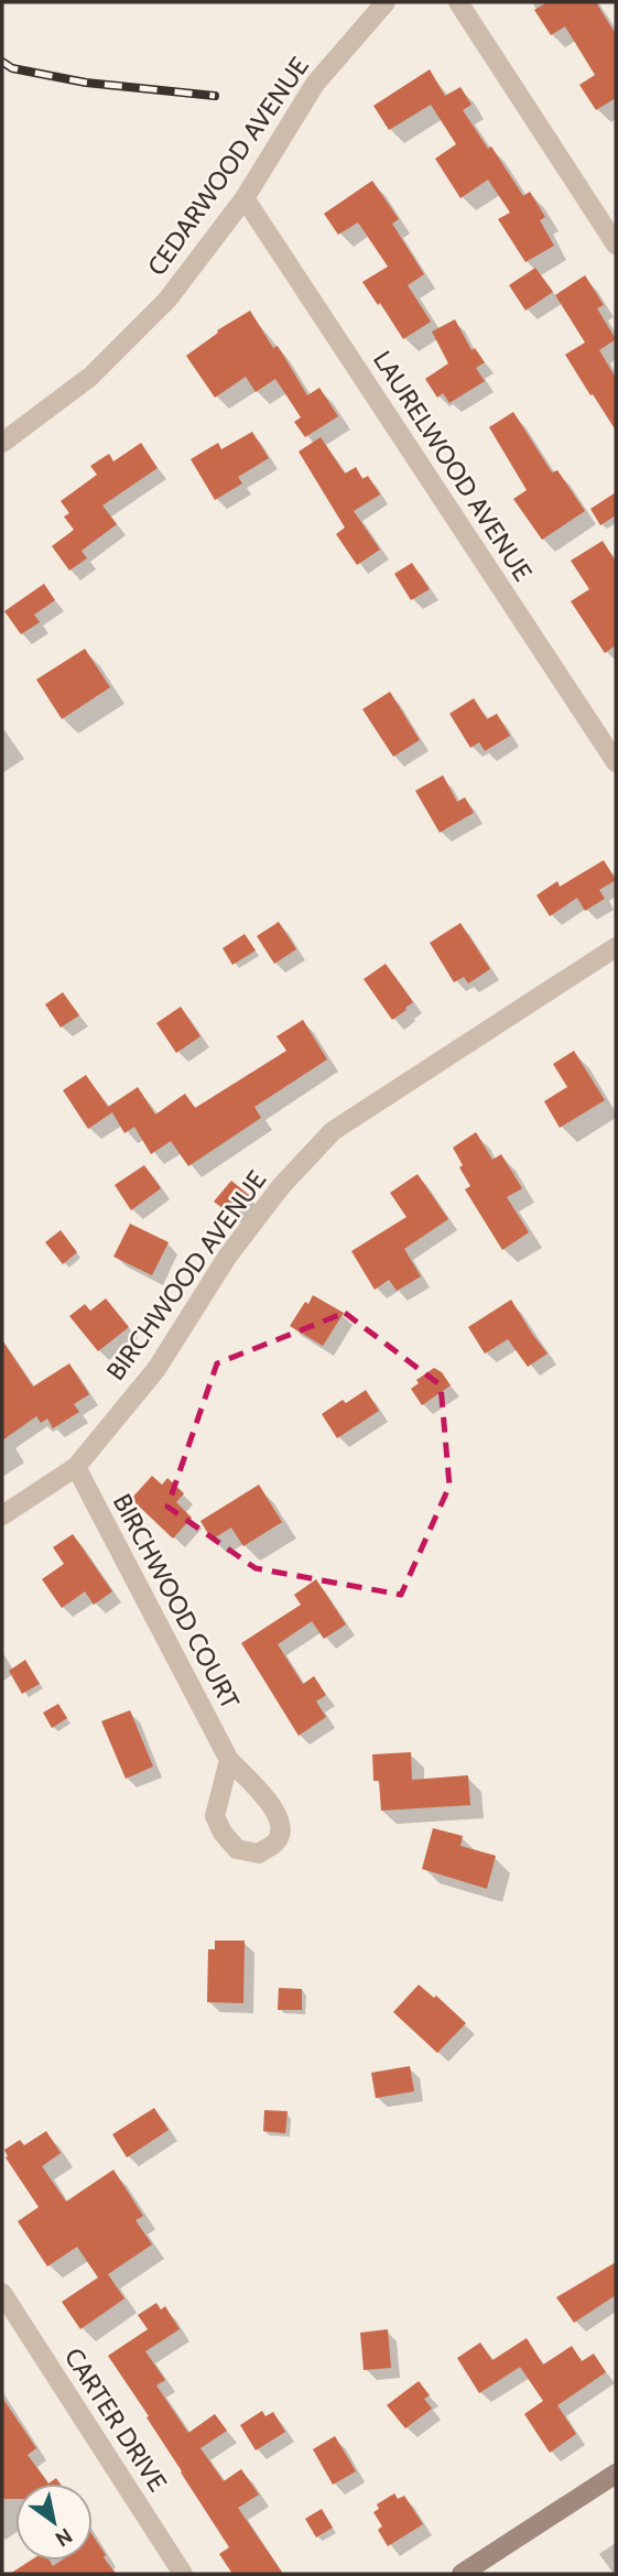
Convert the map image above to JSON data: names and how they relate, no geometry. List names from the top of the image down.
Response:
{
  "streets": {
    "street": [
      "CEDARWOOD AVENUE",
      "LAURELWOOD AVENUE",
      "BIRCHWOOD AVENUE",
      "BIRCHWOOD COURT",
      "CARTER DRIVE"
    ]
  },
  "crossings": [
    ["CEDARWOOD AVENUE", "LAURELWOOD AVENUE"],
    ["BIRCHWOOD AVENUE", "BIRCHWOOD COURT"]
  ],
  "north": "bottom right"
}
